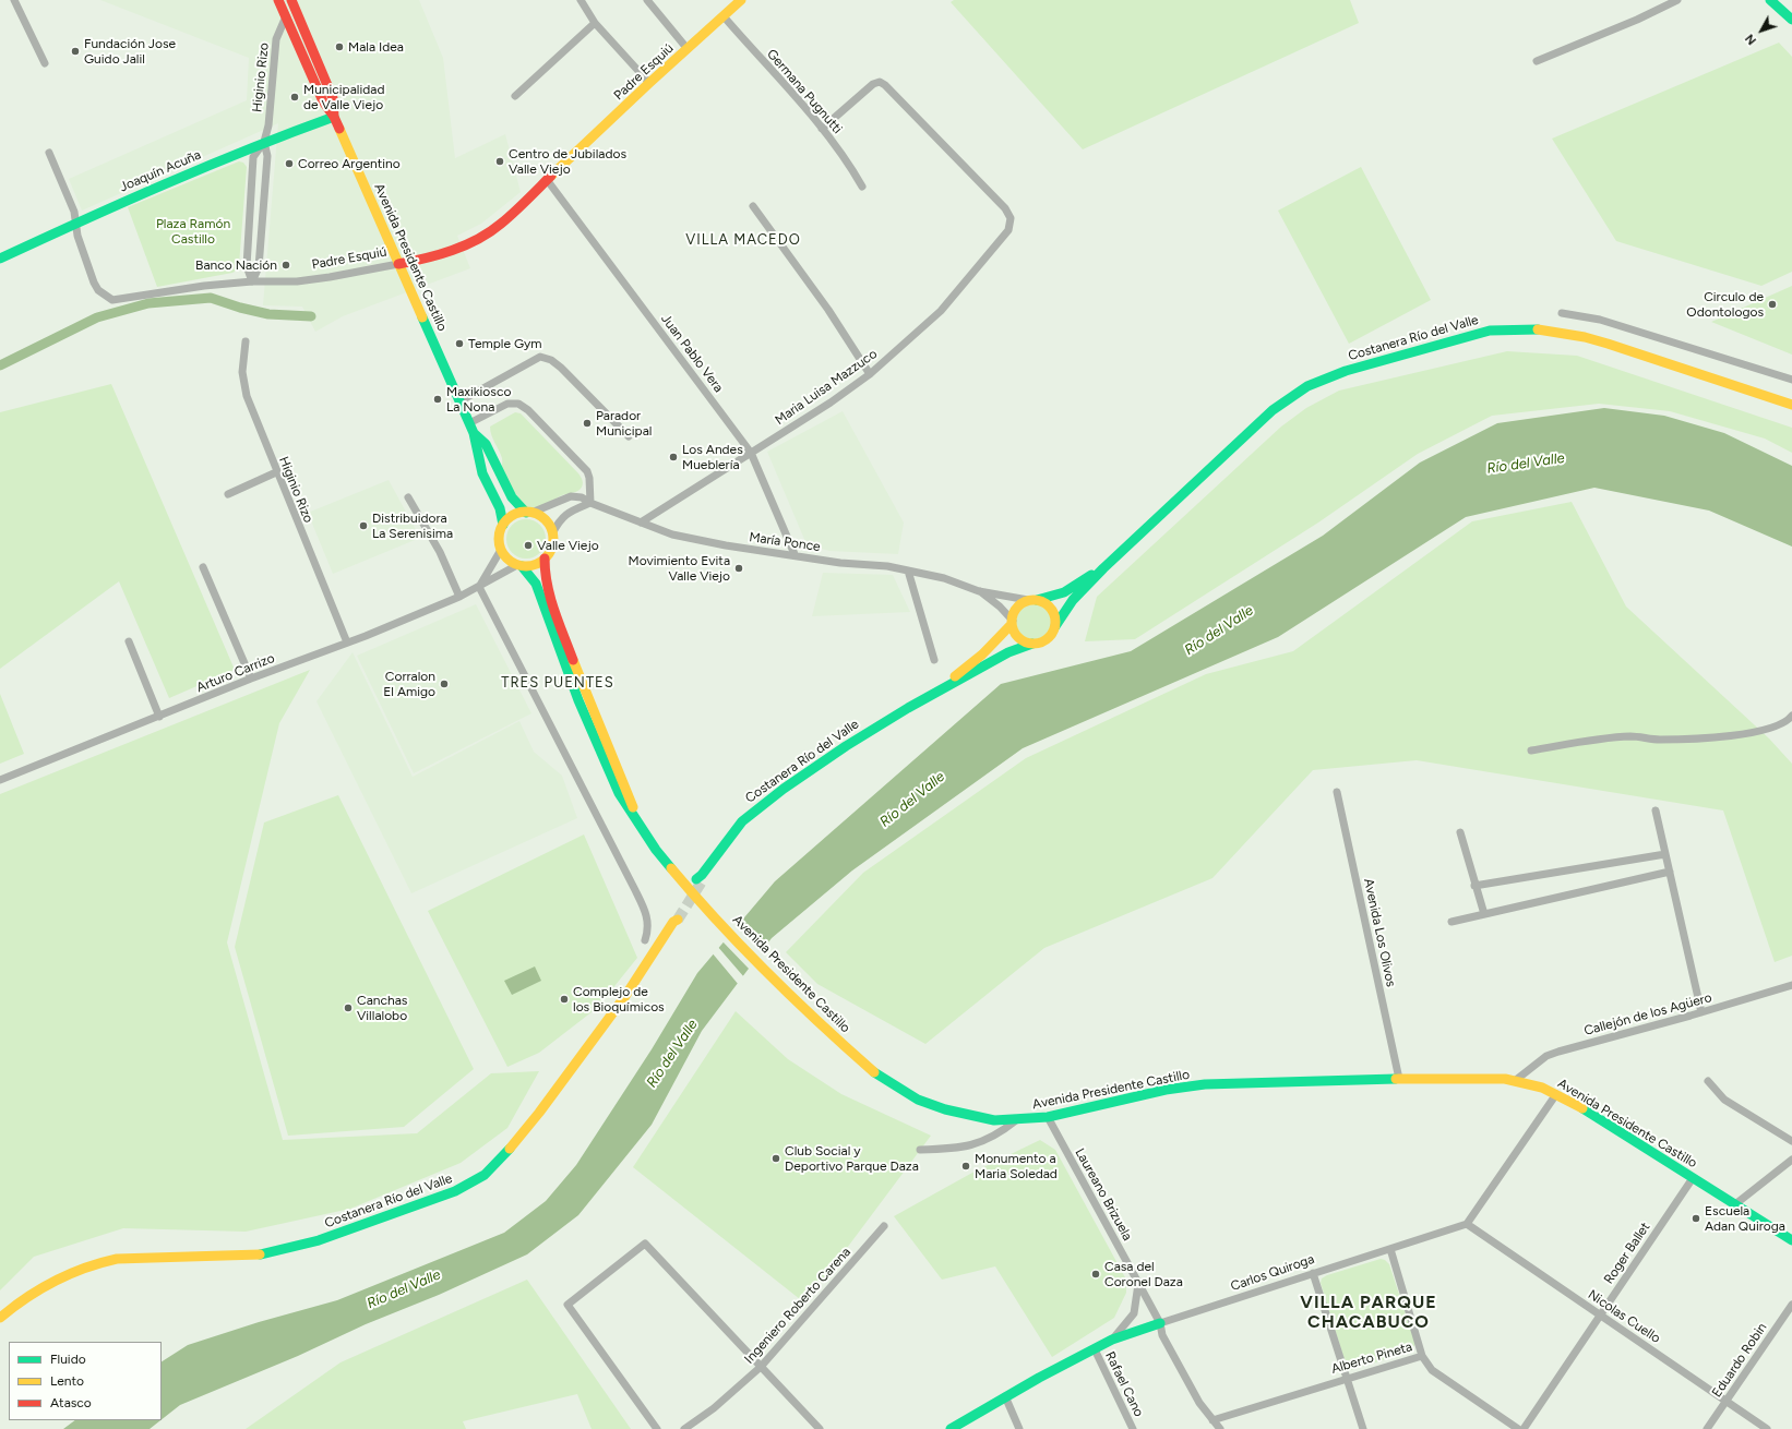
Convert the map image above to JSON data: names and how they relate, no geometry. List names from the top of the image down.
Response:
{
  "streets": {
    "main road": [
      "Padre Esquiú",
      "Joaquín Acuña",
      "Avenida Presidente Castillo",
      "Costanera Río del Valle",
      "Carlos Quiroga"
    ],
    "street": [
      "Higinio Rizo",
      "Germana Pugnutti",
      "Juan Pablo Vera",
      "Maria Luisa Mazzuco",
      "María Ponce",
      "Arturo Carrizo",
      "Avenida Los Olivos",
      "Callejón de los Agüero",
      "Laureano Brizuela",
      "Roger Ballet",
      "Ingeniero Roberto Carena",
      "Nicolas Cuello",
      "Alberto Pineta",
      "Eduardo Robin",
      "Rafael Cano"
    ]
  },
  "crossings": [
    ["Padre Esquiú", "Higinio Rizo"],
    ["Padre Esquiú", "Germana Pugnutti"],
    ["Padre Esquiú", "Joaquín Acuña"],
    ["Padre Esquiú", "Avenida Presidente Castillo"],
    ["Padre Esquiú", "Juan Pablo Vera"],
    ["Higinio Rizo", "Joaquín Acuña"],
    ["Higinio Rizo", "Avenida Presidente Castillo"],
    ["Higinio Rizo", "Arturo Carrizo"],
    ["Germana Pugnutti", "Maria Luisa Mazzuco"],
    ["Joaquín Acuña", "Avenida Presidente Castillo"],
    ["Avenida Presidente Castillo", "María Ponce"],
    ["Avenida Presidente Castillo", "Arturo Carrizo"],
    ["Avenida Presidente Castillo", "Avenida Los Olivos"],
    ["Avenida Presidente Castillo", "Callejón de los Agüero"],
    ["Avenida Presidente Castillo", "Laureano Brizuela"],
    ["Avenida Presidente Castillo", "Roger Ballet"],
    ["Costanera Río del Valle", "María Ponce"],
    ["Juan Pablo Vera", "Maria Luisa Mazzuco"],
    ["Juan Pablo Vera", "María Ponce"],
    ["Maria Luisa Mazzuco", "María Ponce"],
    ["María Ponce", "Arturo Carrizo"],
    ["Laureano Brizuela", "Carlos Quiroga"],
    ["Laureano Brizuela", "Alberto Pineta"],
    ["Roger Ballet", "Nicolas Cuello"],
    ["Carlos Quiroga", "Nicolas Cuello"],
    ["Carlos Quiroga", "Rafael Cano"],
    ["Nicolas Cuello", "Eduardo Robin"]
  ],
  "districts": ["VILLA MACEDO", "TRES PUENTES", "VILLA PARQUE CHACABUCO"],
  "water": ["Río del Valle"],
  "parks": ["Plaza Ramón Castillo"],
  "places": [
    "Mala Idea",
    "Fundación Jose Guido Jalil",
    "Municipalidad de Valle Viejo",
    "Centro de Jubilados Valle Viejo",
    "Correo Argentino",
    "Banco Nación",
    "Circulo de Odontologos",
    "Temple Gym",
    "Maxikiosco La Nona",
    "Parador Municipal",
    "Los Andes Mueblería",
    "Distribuidora La Serenisima",
    "Valle Viejo",
    "Movimiento Evita Valle Viejo",
    "Corralon El Amigo",
    "Complejo de los Bioquímicos",
    "Canchas Villalobo",
    "Club Social y Deportivo Parque Daza",
    "Monumento a Maria Soledad",
    "Escuela Adan Quiroga",
    "Casa del Coronel Daza"
  ],
  "legend": ["Fluido", "Lento", "Atasco"],
  "north": "bottom left"
}
